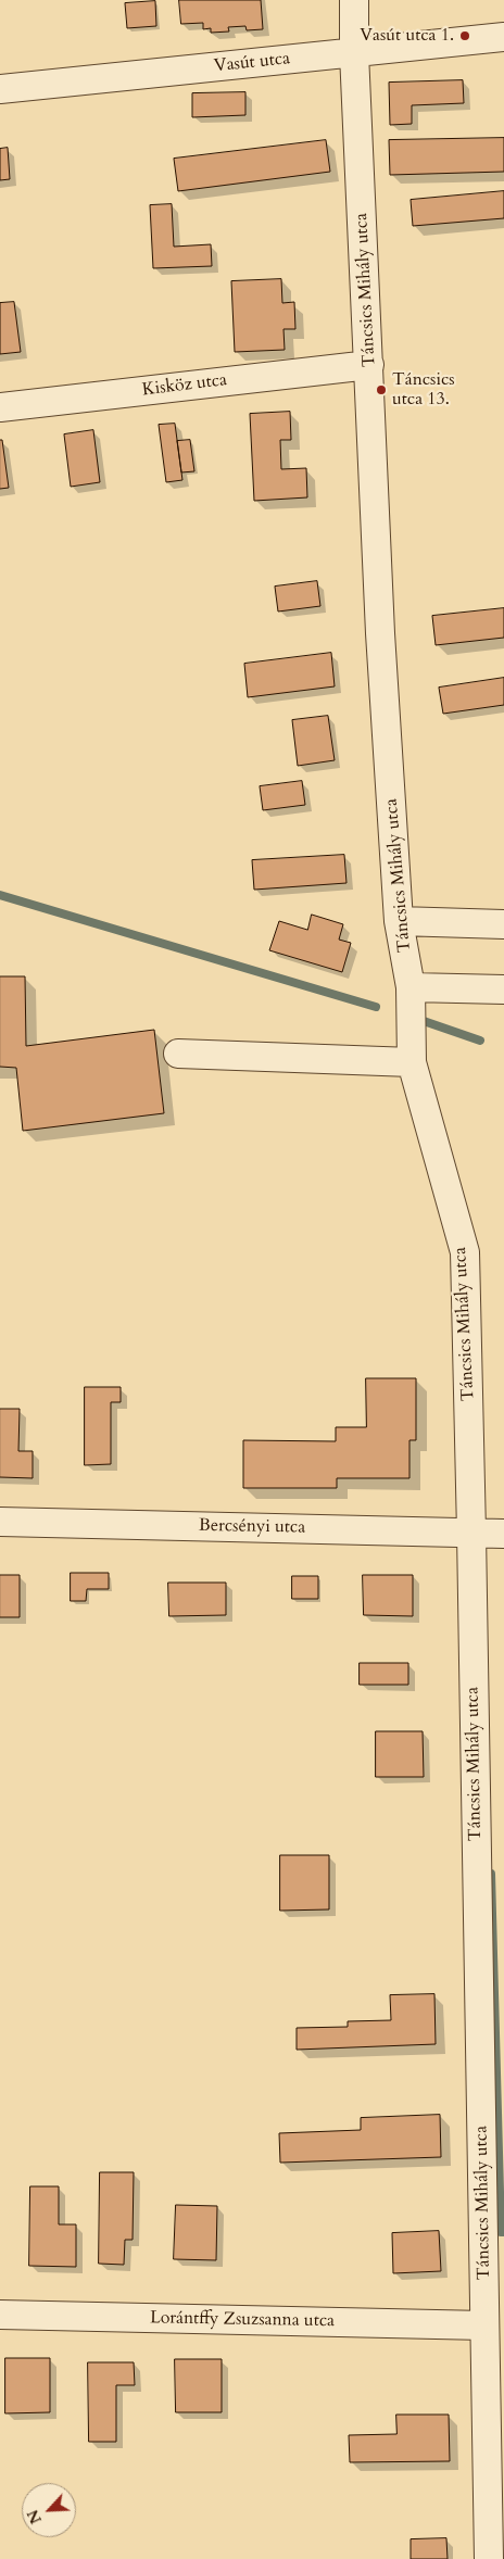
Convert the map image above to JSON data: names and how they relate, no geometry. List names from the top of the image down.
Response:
{
  "streets": {
    "street": [
      "Vasút utca",
      "Táncsics Mihály utca",
      "Kisköz utca",
      "Bercsényi utca",
      "Lorántffy Zsuzsanna utca"
    ]
  },
  "crossings": [
    ["Vasút utca", "Táncsics Mihály utca"],
    ["Táncsics Mihály utca", "Kisköz utca"],
    ["Táncsics Mihály utca", "Bercsényi utca"],
    ["Táncsics Mihály utca", "Lorántffy Zsuzsanna utca"]
  ],
  "places": ["Vasút utca 1.", "Táncsics utca 13."],
  "north": "bottom left"
}
